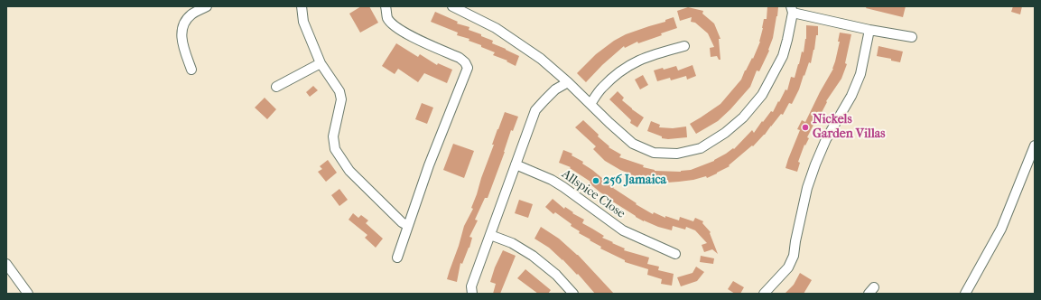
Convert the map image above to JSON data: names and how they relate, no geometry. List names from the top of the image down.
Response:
{
  "streets": {
    "street": ["Allspice Close"]
  },
  "places": ["Nickels Garden Villas", "256 Jamaica"]
}
